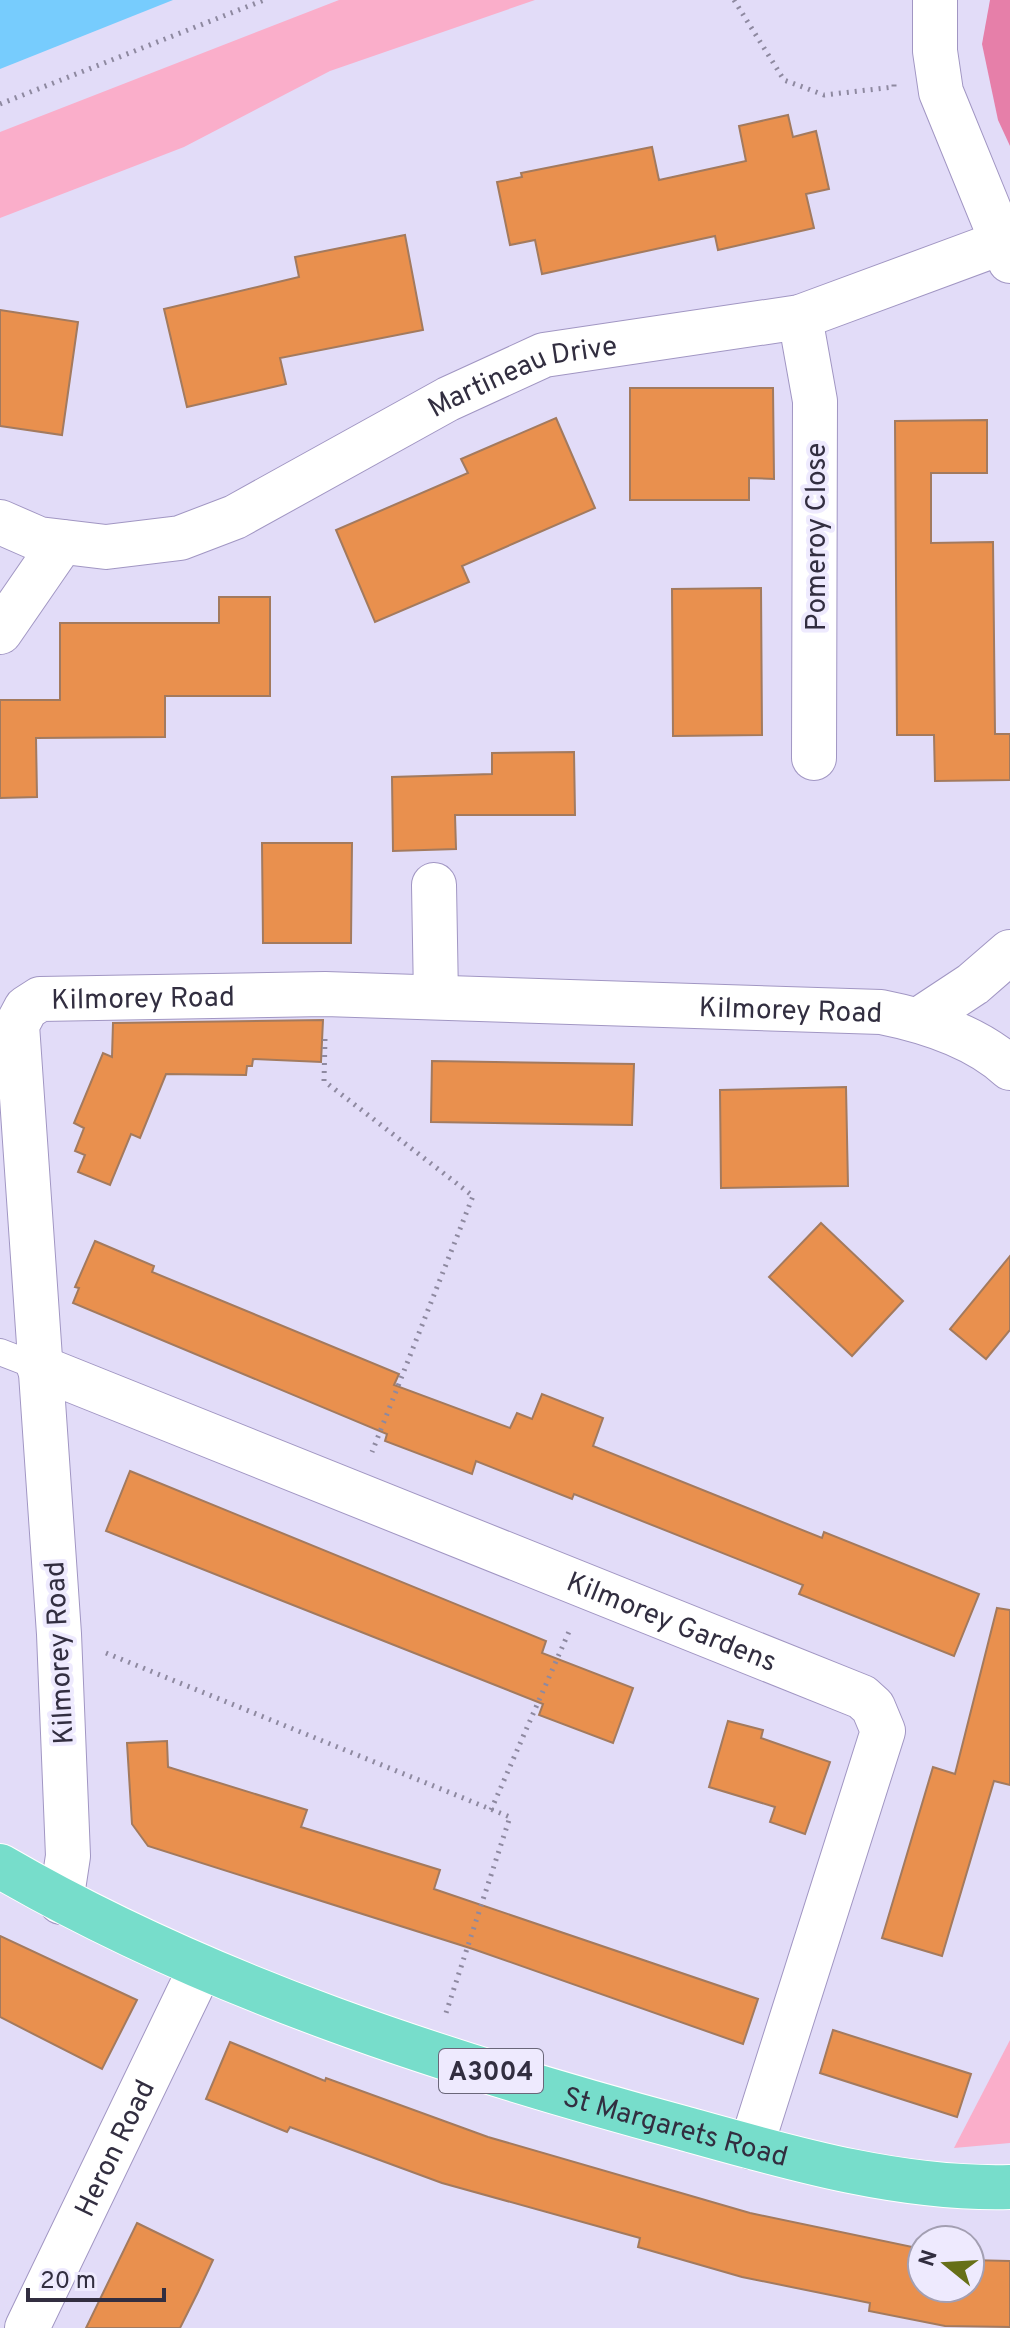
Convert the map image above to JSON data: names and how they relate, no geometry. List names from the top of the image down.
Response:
{
  "streets": {
    "main road": ["A3004", "St Margarets Road"],
    "street": [
      "Martineau Drive",
      "Pomeroy Close",
      "Kilmorey Road",
      "Kilmorey Gardens",
      "Heron Road"
    ]
  },
  "crossings": [
    ["Martineau Drive", "Pomeroy Close"],
    ["Kilmorey Road", "Kilmorey Gardens"],
    ["Kilmorey Road", "St Margarets Road"],
    ["Kilmorey Gardens", "St Margarets Road"],
    ["St Margarets Road", "Heron Road"]
  ],
  "scale_bar": "20 m",
  "north": "left"
}
